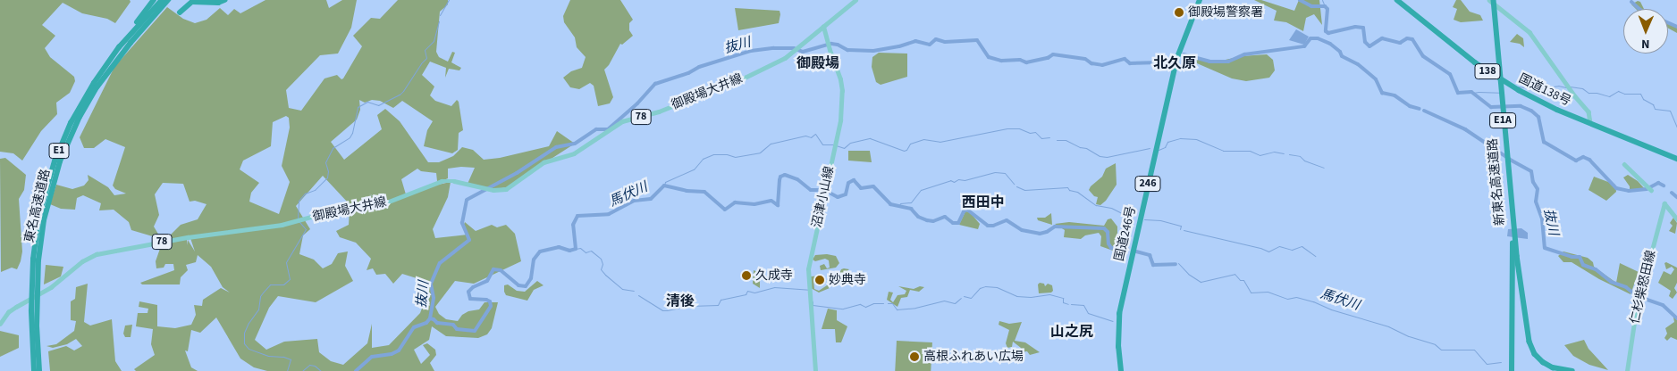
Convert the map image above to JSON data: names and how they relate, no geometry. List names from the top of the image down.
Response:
{
  "streets": {
    "highway": [
      "138",
      "国道138号",
      "E1A",
      "E1",
      "新東名高速道路",
      "246",
      "東名高速道路",
      "国道246号"
    ],
    "main road": [
      "御殿場大井線",
      "78",
      "沼津小山線",
      "仁杉柴怒田線"
    ]
  },
  "crossings": [
    ["御殿場大井線", "沼津小山線"]
  ],
  "districts": [
    "御殿場",
    "北久原",
    "西田中",
    "清後",
    "山之尻"
  ],
  "water": ["抜川", "馬伏川"],
  "places": [
    "御殿場警察署",
    "久成寺",
    "妙典寺",
    "高根ふれあい広場"
  ],
  "north": "bottom"
}
